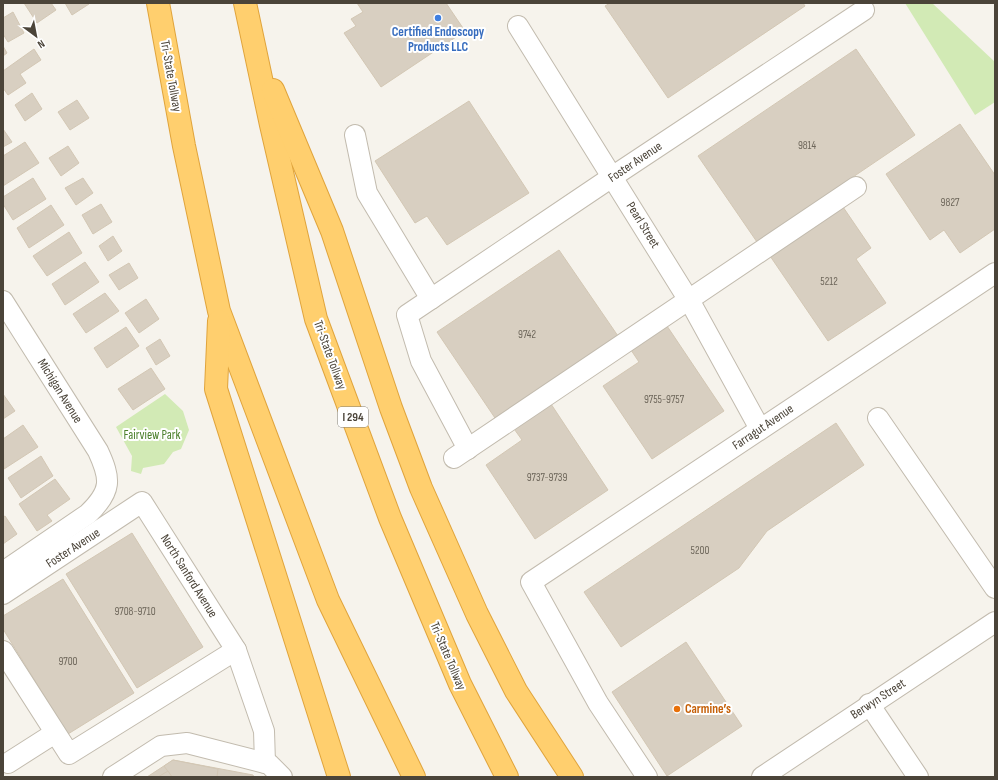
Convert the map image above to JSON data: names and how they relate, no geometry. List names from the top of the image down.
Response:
{
  "streets": {
    "highway": ["Tri-State Tollway", "I 294"],
    "street": [
      "Foster Avenue",
      "Pearl Street",
      "Michigan Avenue",
      "Farragut Avenue",
      "North Sanford Avenue",
      "Berwyn Street"
    ]
  },
  "crossings": [
    ["Foster Avenue", "Pearl Street"],
    ["Foster Avenue", "Michigan Avenue"],
    ["Foster Avenue", "North Sanford Avenue"],
    ["Pearl Street", "Farragut Avenue"]
  ],
  "parks": ["Fairview Park"],
  "places": ["Certified Endoscopy Products LLC", "Carmine’s"],
  "house_numbers": [
    "9814",
    "9827",
    "5212",
    "9742",
    "9755-9757",
    "9737-9739",
    "5200",
    "9708-9710",
    "9700"
  ],
  "north": "bottom right"
}
